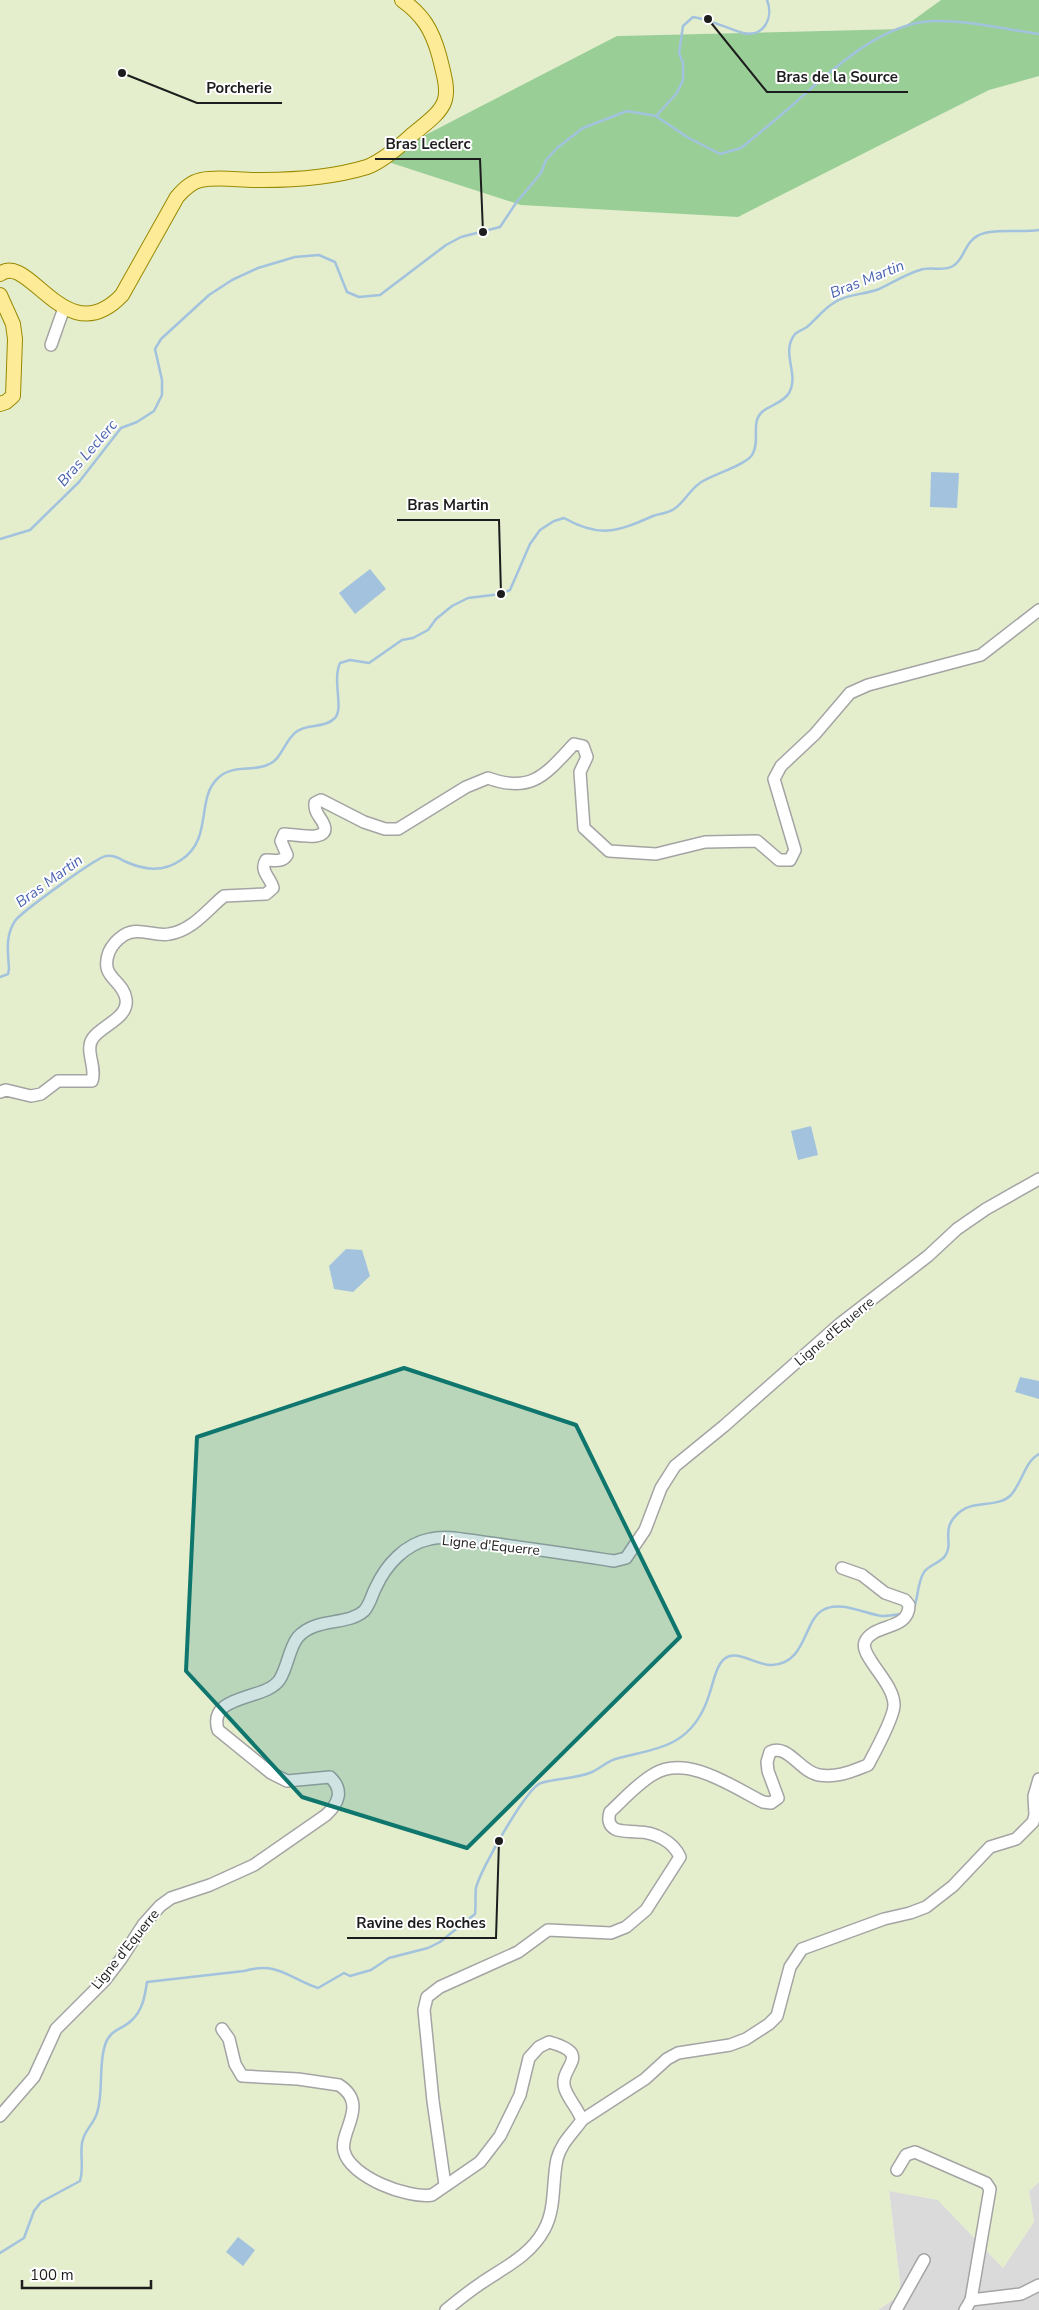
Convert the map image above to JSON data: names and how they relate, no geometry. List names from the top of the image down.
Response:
{
  "streets": {
    "street": ["Ligne d'Equerre"]
  },
  "water": ["Bras Martin", "Bras Leclerc"],
  "places": [
    "Bras de la Source",
    "Porcherie",
    "Bras Leclerc",
    "Bras Martin",
    "Ravine des Roches"
  ],
  "scale_bar": "100 m"
}
